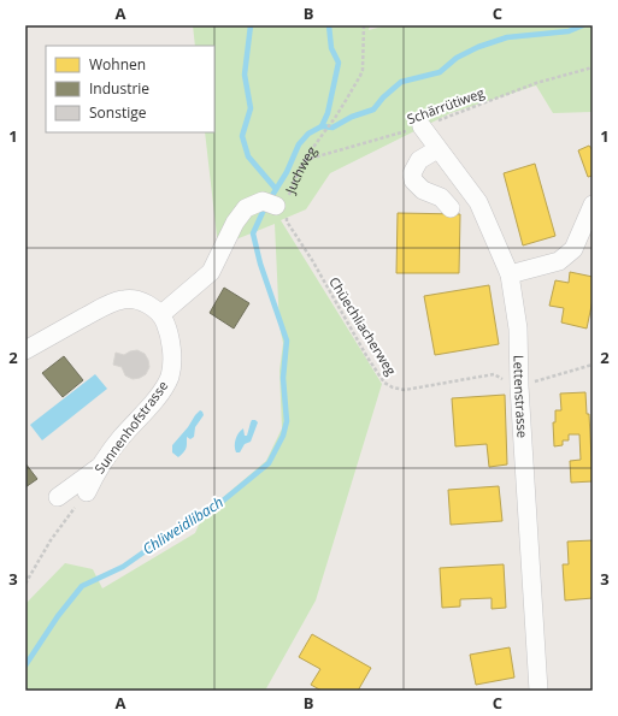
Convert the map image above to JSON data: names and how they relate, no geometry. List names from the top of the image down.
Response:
{
  "streets": {
    "street": ["Lettenstrasse", "Sunnenhofstrasse"],
    "path": ["Schärrütiweg", "Juchweg", "Chüechliacherweg"]
  },
  "crossings": [
    ["Schärrütiweg", "Juchweg"],
    ["Schärrütiweg", "Lettenstrasse"],
    ["Juchweg", "Chüechliacherweg"],
    ["Chüechliacherweg", "Lettenstrasse"]
  ],
  "water": ["Chliweidlibach"],
  "legend": ["Wohnen", "Industrie", "Sonstige"],
  "grid": {
    "columns": ["A", "B", "C"],
    "rows": ["1", "2", "3"]
  }
}
